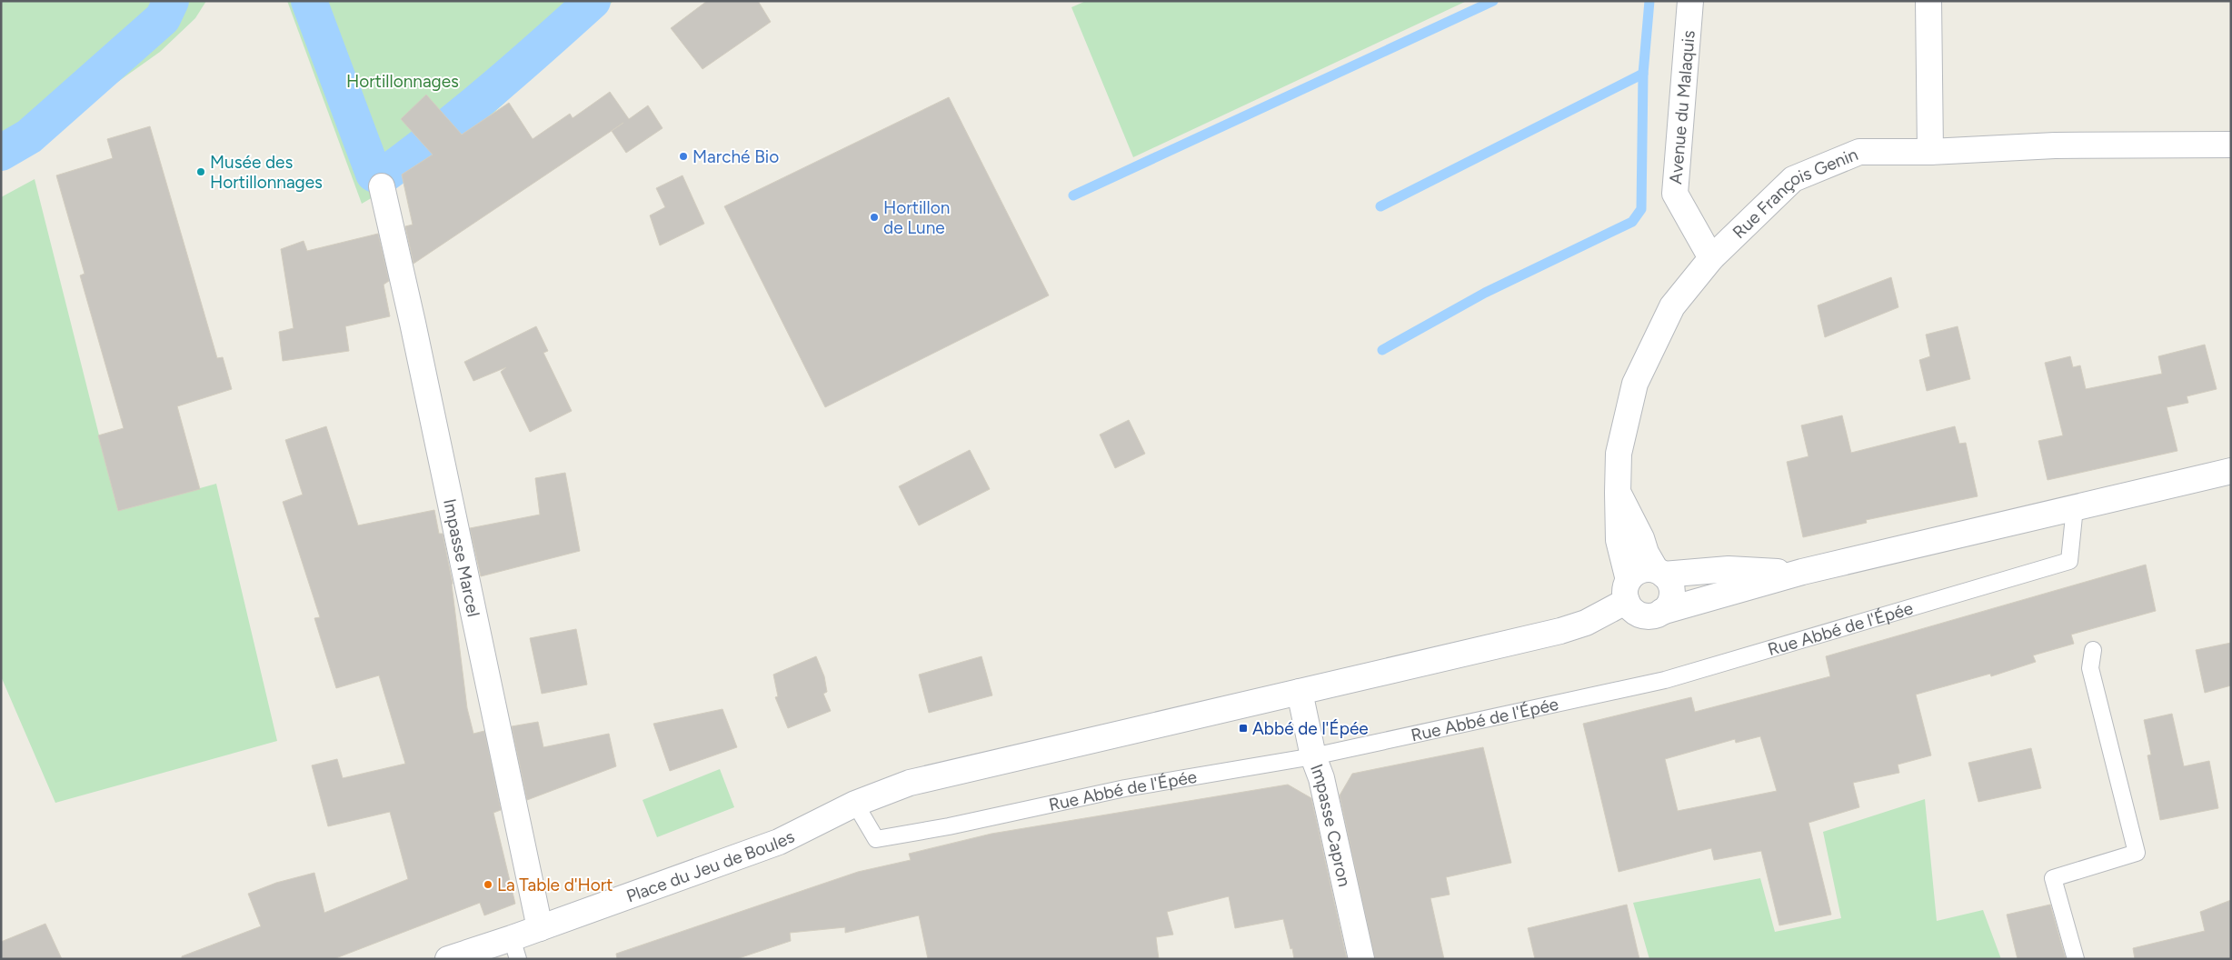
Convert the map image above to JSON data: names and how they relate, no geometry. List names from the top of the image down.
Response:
{
  "streets": {
    "street": [
      "Avenue du Malaquis",
      "Rue François Genin",
      "Impasse Marcel",
      "Impasse Capron",
      "Place du Jeu de Boules"
    ],
    "lane": ["Rue Abbé de l'Épée"]
  },
  "crossings": [
    ["Avenue du Malaquis", "Rue François Genin"],
    ["Rue François Genin", "Place du Jeu de Boules"],
    ["Impasse Marcel", "Place du Jeu de Boules"],
    ["Rue Abbé de l'Épée", "Impasse Capron"],
    ["Rue Abbé de l'Épée", "Place du Jeu de Boules"],
    ["Impasse Capron", "Place du Jeu de Boules"]
  ],
  "parks": ["Hortillonnages"],
  "places": {
    "other": [
      "Marché Bio",
      "Musée des Hortillonnages",
      "Hortillon de Lune",
      "La Table d'Hort"
    ],
    "transit": ["Abbé de l'Épée"]
  }
}
